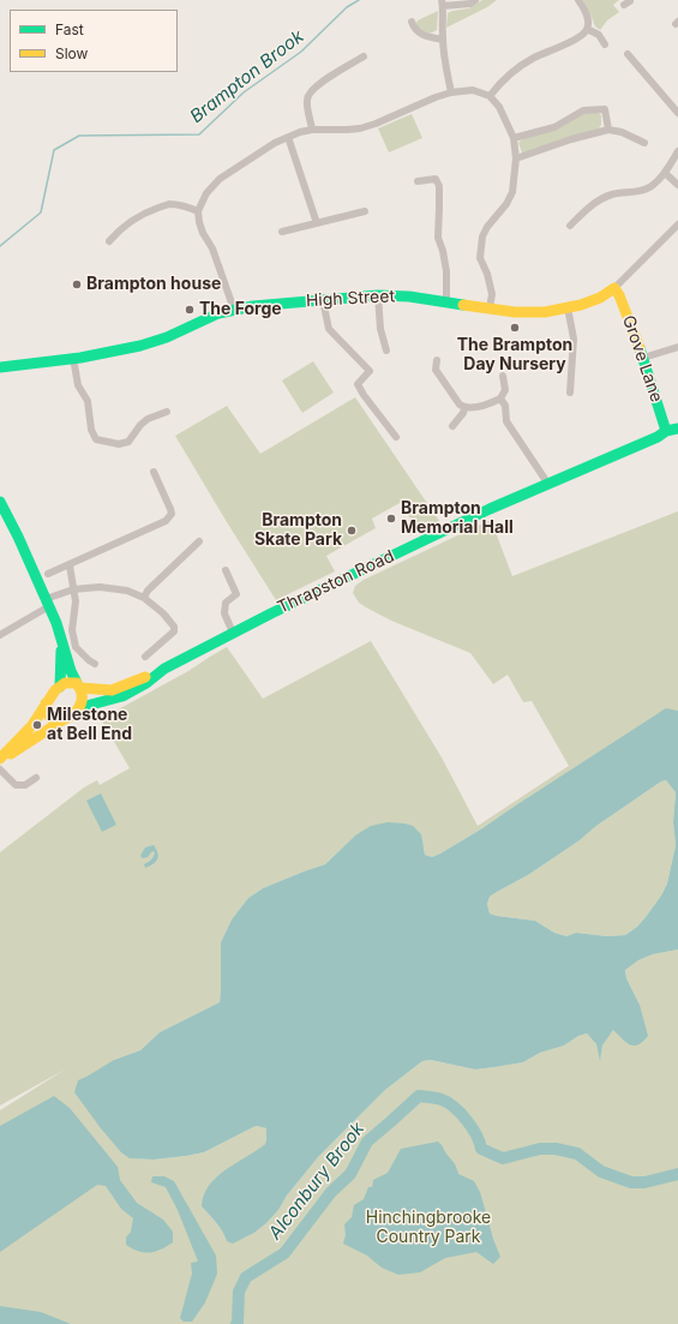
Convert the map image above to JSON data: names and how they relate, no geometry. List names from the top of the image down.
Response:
{
  "streets": {
    "main road": ["High Street", "Grove Lane", "Thrapston Road"]
  },
  "crossings": [
    ["High Street", "Grove Lane"],
    ["Grove Lane", "Thrapston Road"]
  ],
  "water": ["Brampton Brook", "Alconbury Brook"],
  "parks": ["Hinchingbrooke Country Park"],
  "places": [
    "Brampton house",
    "The Forge",
    "The Brampton Day Nursery",
    "Brampton Memorial Hall",
    "Brampton Skate Park",
    "Milestone at Bell End"
  ],
  "legend": ["Fast", "Slow"]
}
